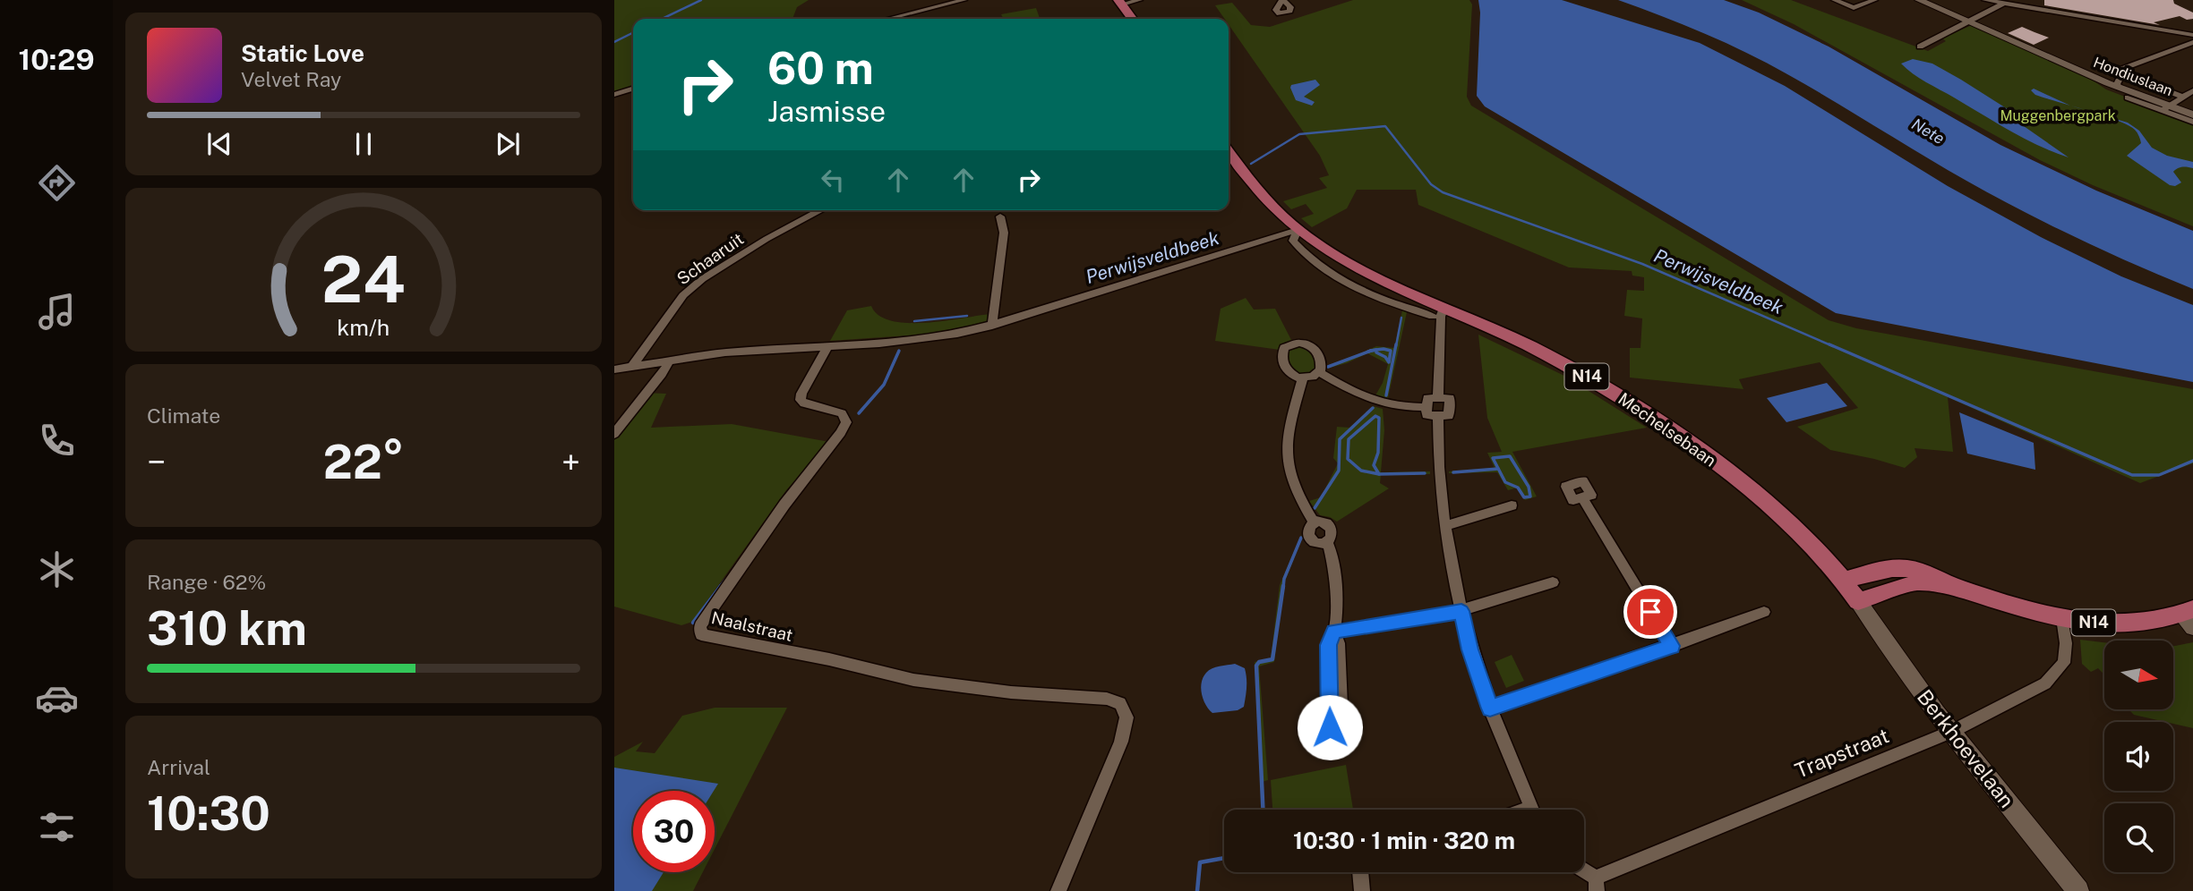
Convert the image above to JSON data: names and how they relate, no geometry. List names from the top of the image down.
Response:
{
  "streets": {
    "main road": ["N14", "Mechelsebaan"],
    "street": [
      "Hondiuslaan",
      "Schaaruit",
      "Naalstraat",
      "Berkhoevelaan",
      "Trapstraat"
    ]
  },
  "crossings": [
    ["N14", "Mechelsebaan"],
    ["N14", "Berkhoevelaan"],
    ["N14", "Trapstraat"],
    ["Mechelsebaan", "Berkhoevelaan"],
    ["Berkhoevelaan", "Trapstraat"]
  ],
  "water": ["Nete", "Perwijsveldbeek"],
  "parks": ["Muggenbergpark"],
  "north": "right",
  "page": {
    "tabs": "10:29",
    "turn": ["60 m", "Jasmisse"],
    "song": ["Static Love", "Velvet Ray"],
    "tile": [
      "Climate",
      ["Range · 62%", "310 km"],
      ["Arrival", "10:30"]
    ],
    "heat": ["−", "22°", "+"],
    "limit": "30",
    "trip": "10:30 · 1 min · 320 m",
    "gauge": ["24", "km/h"]
  }
}
